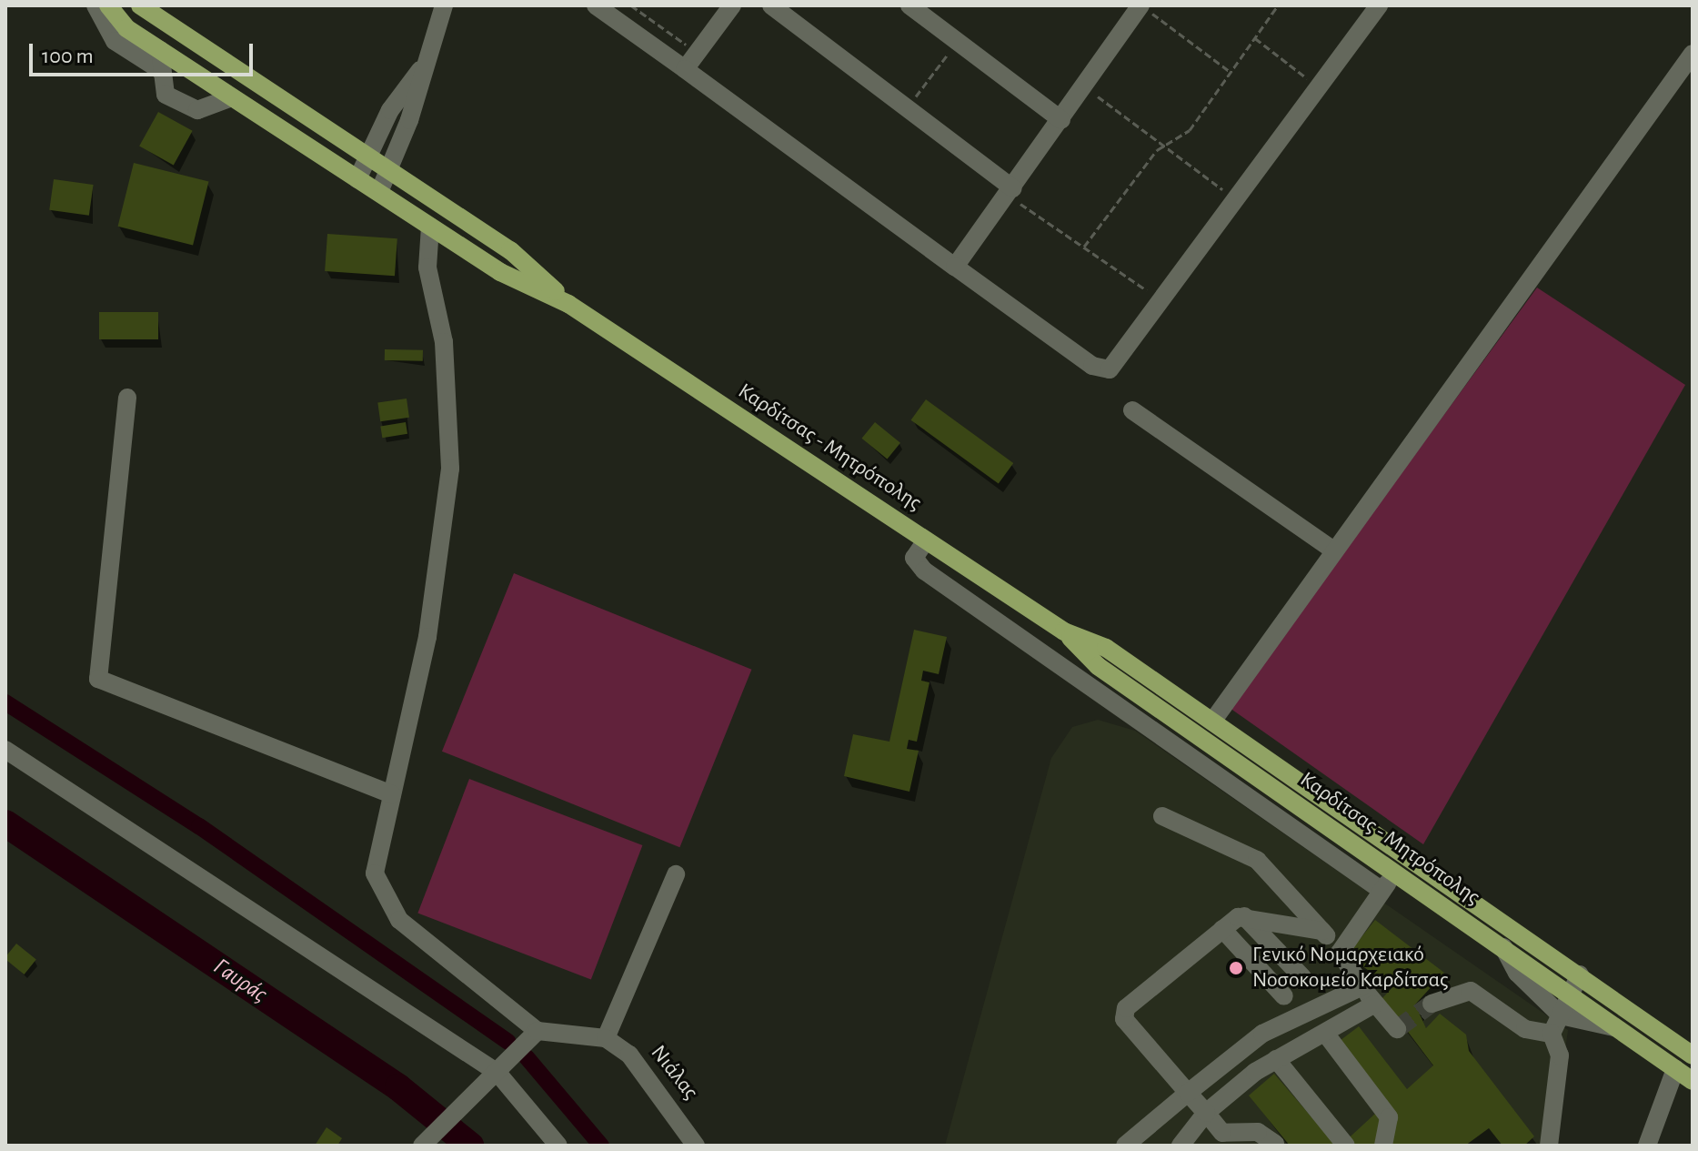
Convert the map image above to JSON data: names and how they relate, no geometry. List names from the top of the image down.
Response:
{
  "streets": {
    "main road": ["Καρδίτσας - Μητρόπολης"],
    "street": ["Νιάλας"]
  },
  "water": ["Γαυράς"],
  "places": ["Γενικό Νομαρχειακό Νοσοκομείο Καρδίτσας"],
  "scale_bar": "100 m"
}
